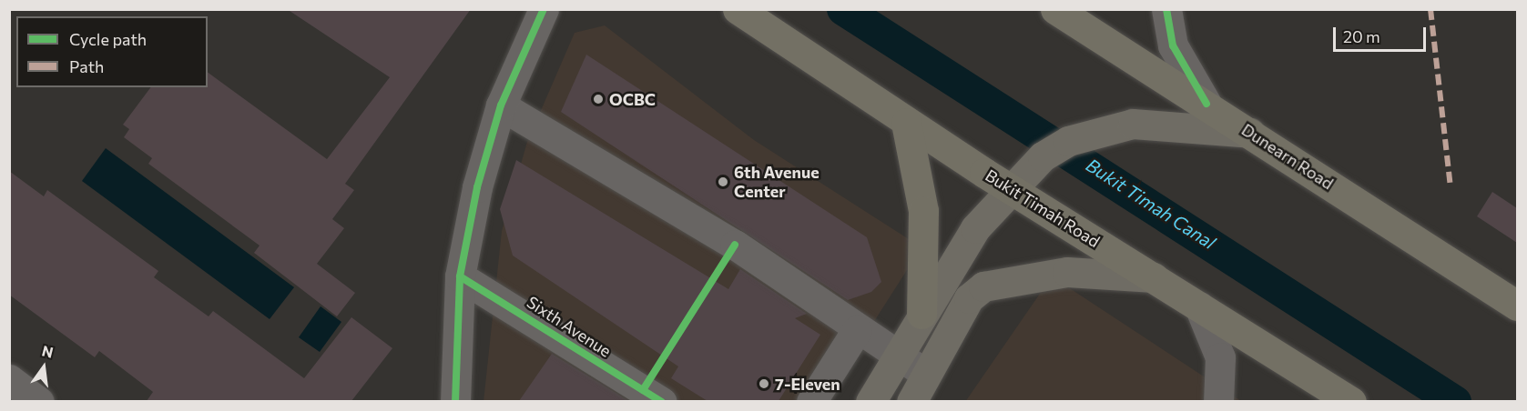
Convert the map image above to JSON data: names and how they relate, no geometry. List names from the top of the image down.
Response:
{
  "streets": {
    "highway": ["Dunearn Road", "Bukit Timah Road"],
    "street": ["Sixth Avenue"]
  },
  "water": ["Bukit Timah Canal"],
  "places": ["OCBC", "6th Avenue Center", "7-Eleven"],
  "legend": ["Cycle path", "Path"],
  "scale_bar": "20 m",
  "north": "top"
}
